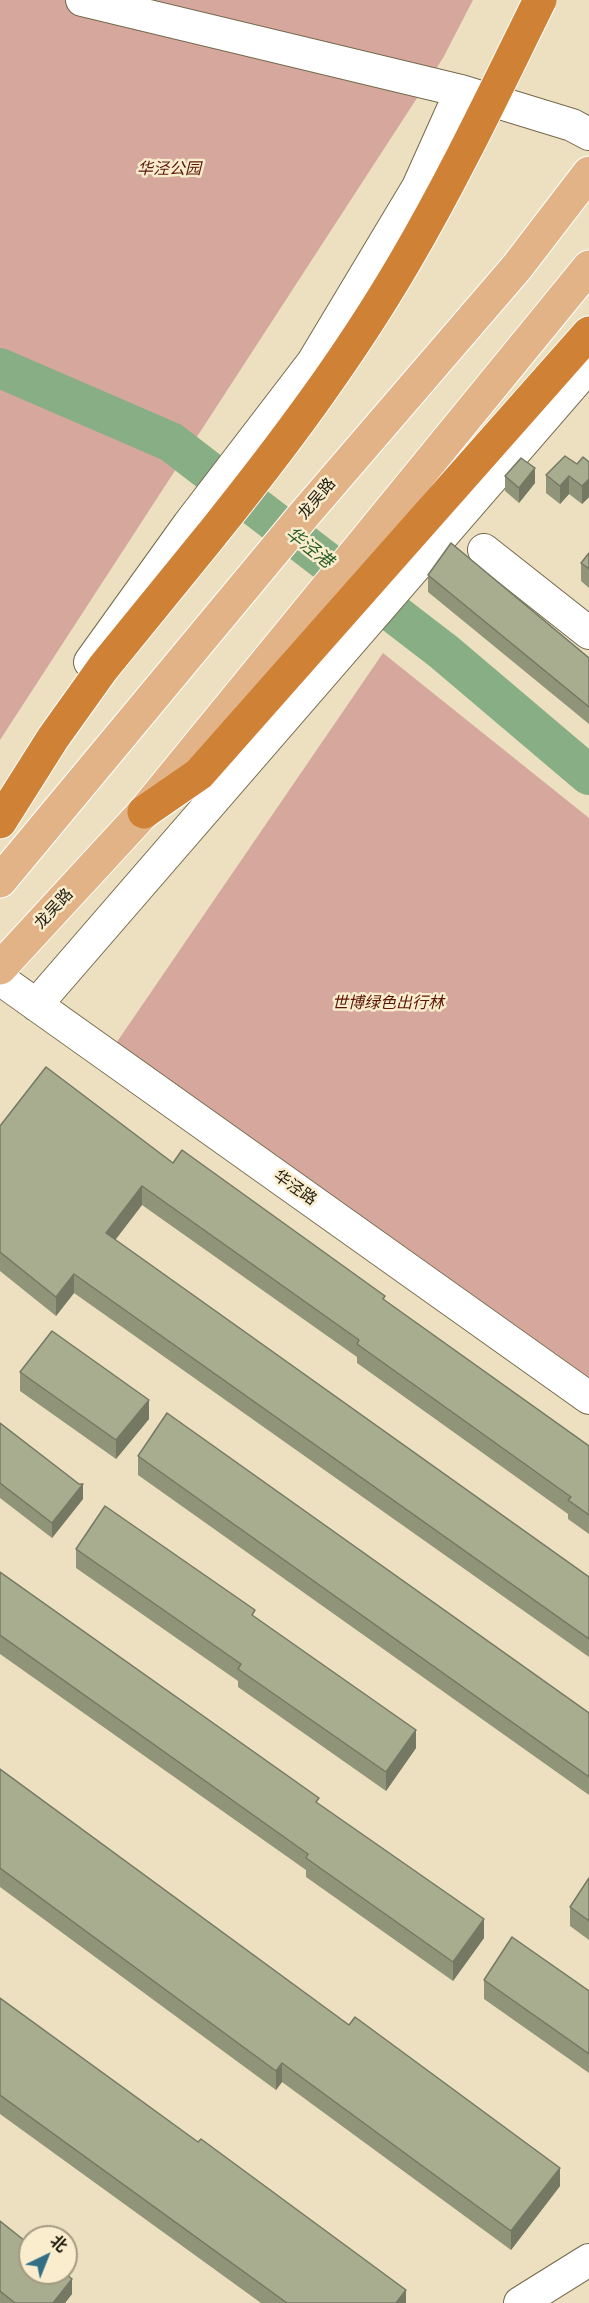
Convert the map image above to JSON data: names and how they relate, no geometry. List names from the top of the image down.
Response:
{
  "streets": {
    "main road": ["龙吴路"],
    "street": ["华泾路"]
  },
  "water": ["华泾港"],
  "parks": ["华泾公园", "世博绿色出行林"],
  "north": "top right"
}
